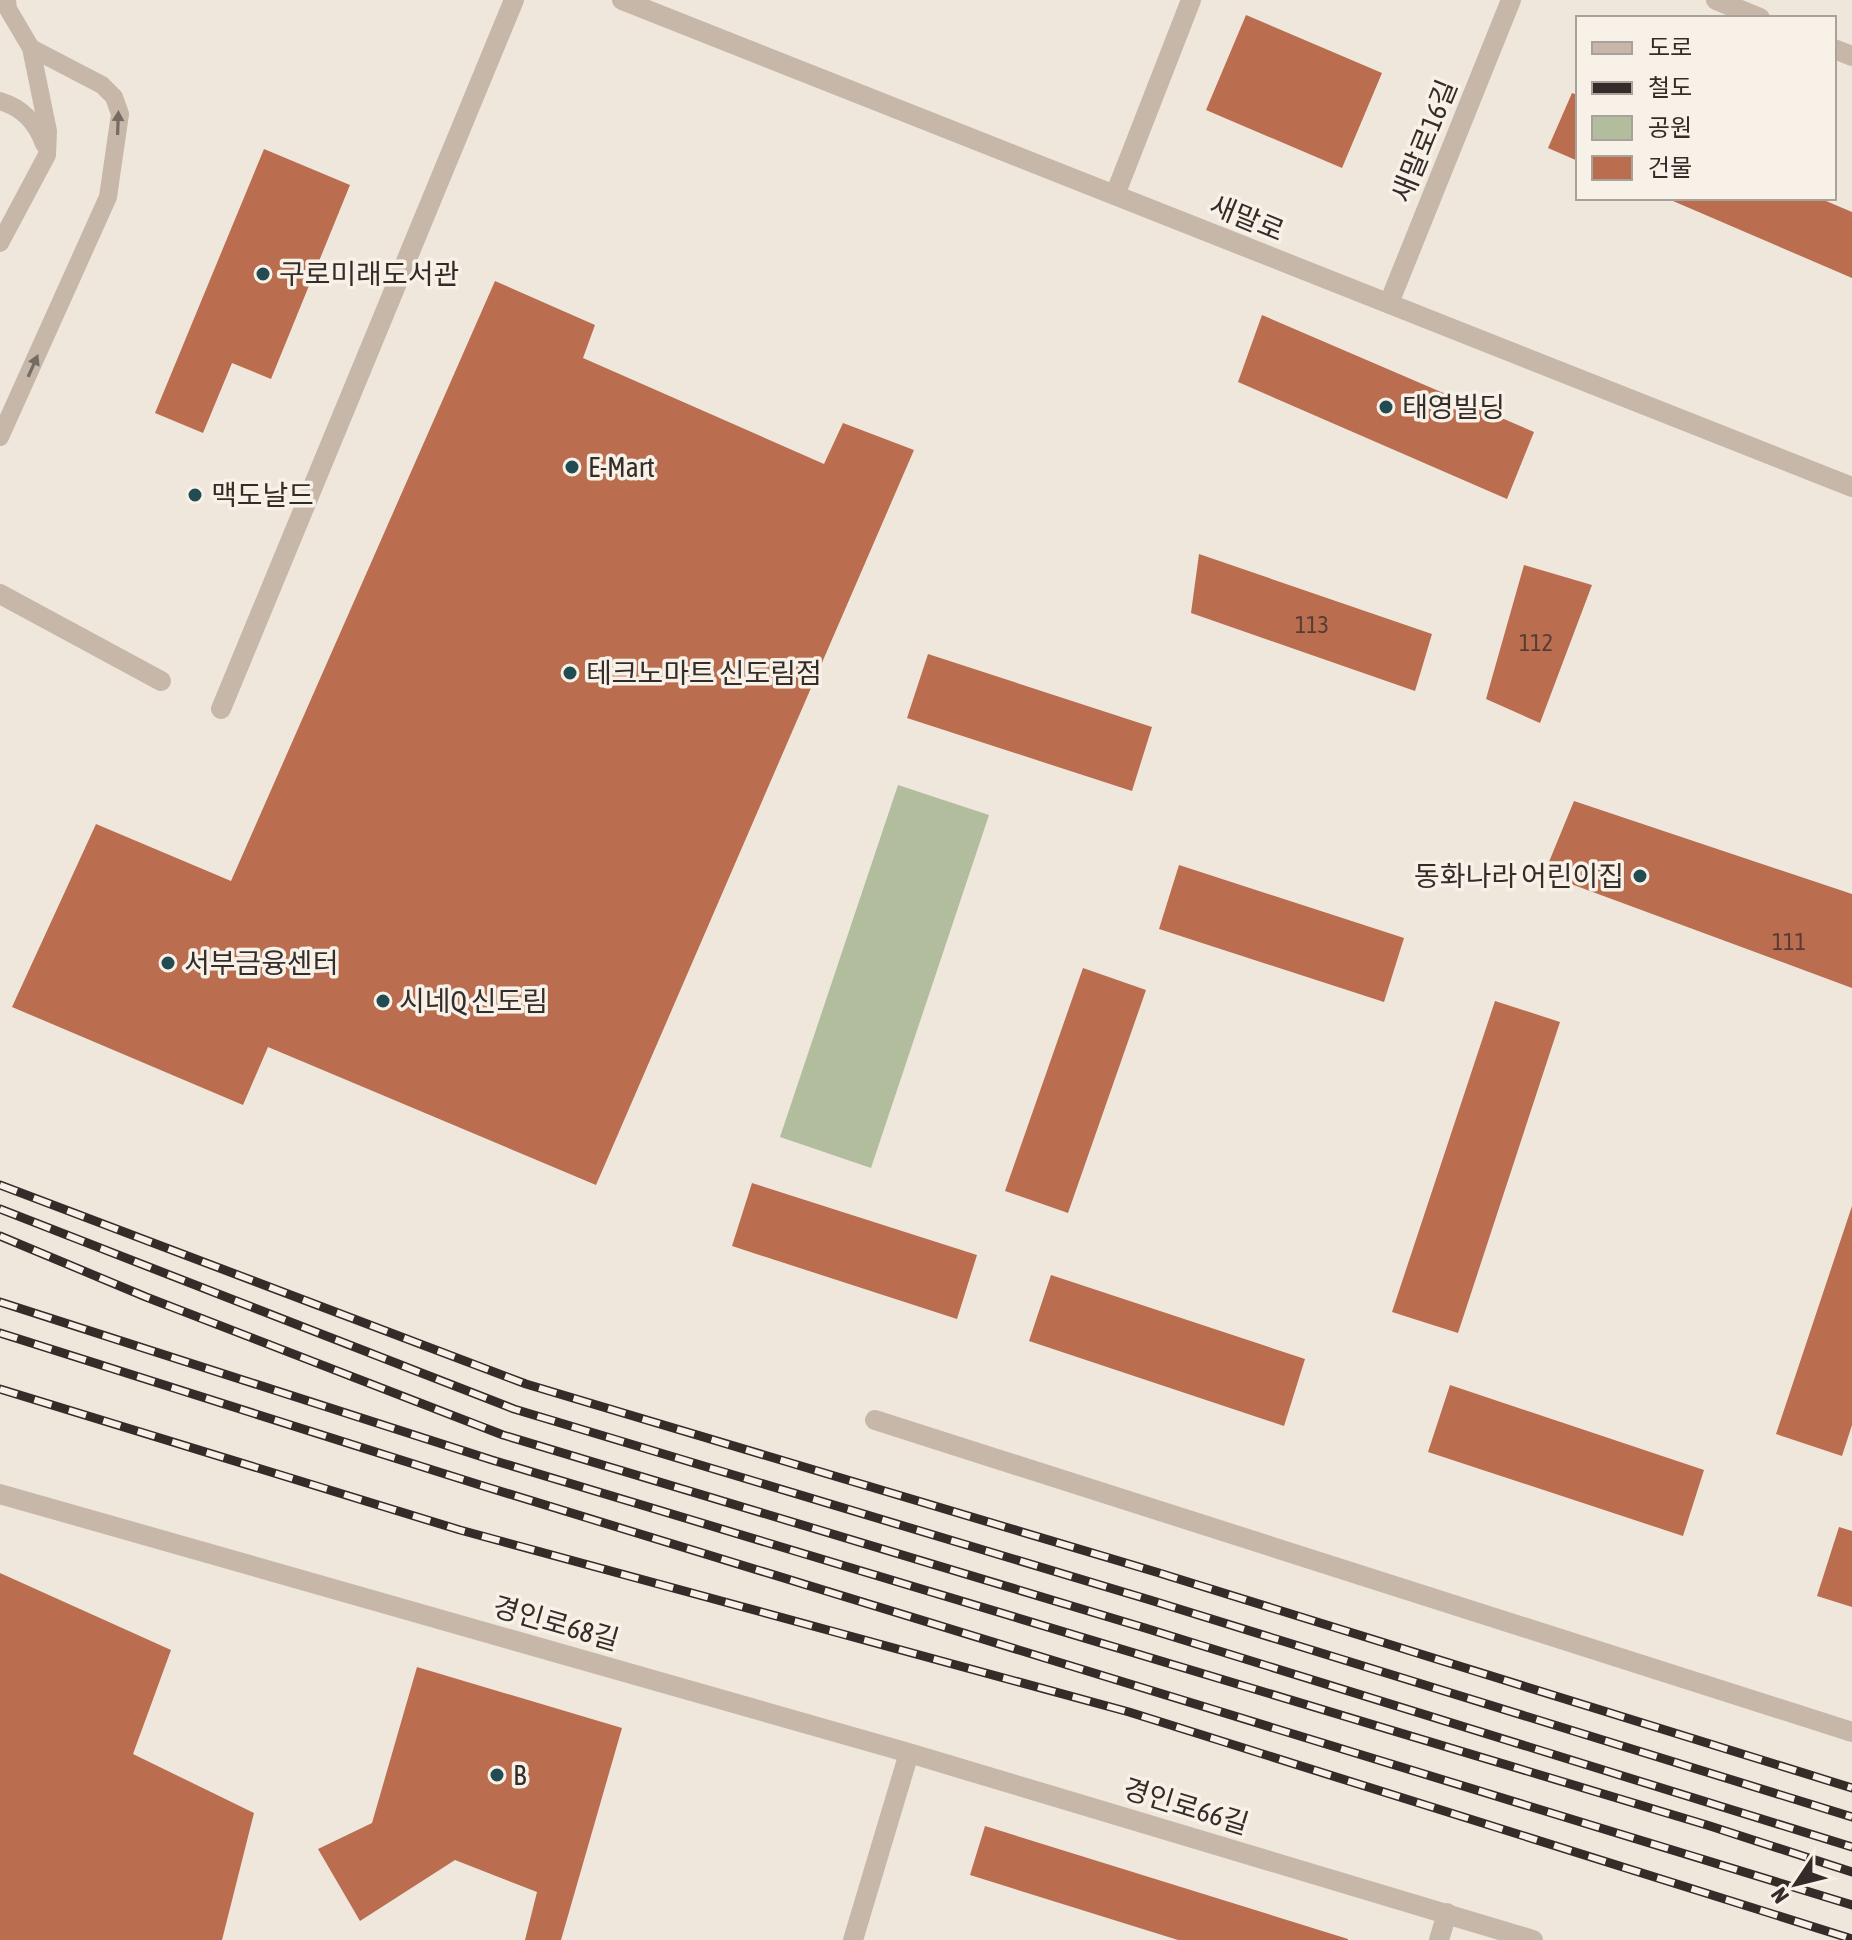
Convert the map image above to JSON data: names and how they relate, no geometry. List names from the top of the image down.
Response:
{
  "streets": {
    "street": [
      "새말로16길",
      "새말로",
      "경인로68길",
      "경인로66길"
    ]
  },
  "crossings": [
    ["새말로16길", "새말로"],
    ["경인로68길", "경인로66길"]
  ],
  "places": [
    "구로미래도서관",
    "태영빌딩",
    "E-Mart",
    "맥도날드",
    "테크노마트 신도림점",
    "동화나라 어린이집",
    "서부금융센터",
    "시네Q 신도림",
    "B"
  ],
  "house_numbers": ["113", "112", "111"],
  "legend": [
    "도로",
    "철도",
    "공원",
    "건물"
  ],
  "north": "bottom left"
}
